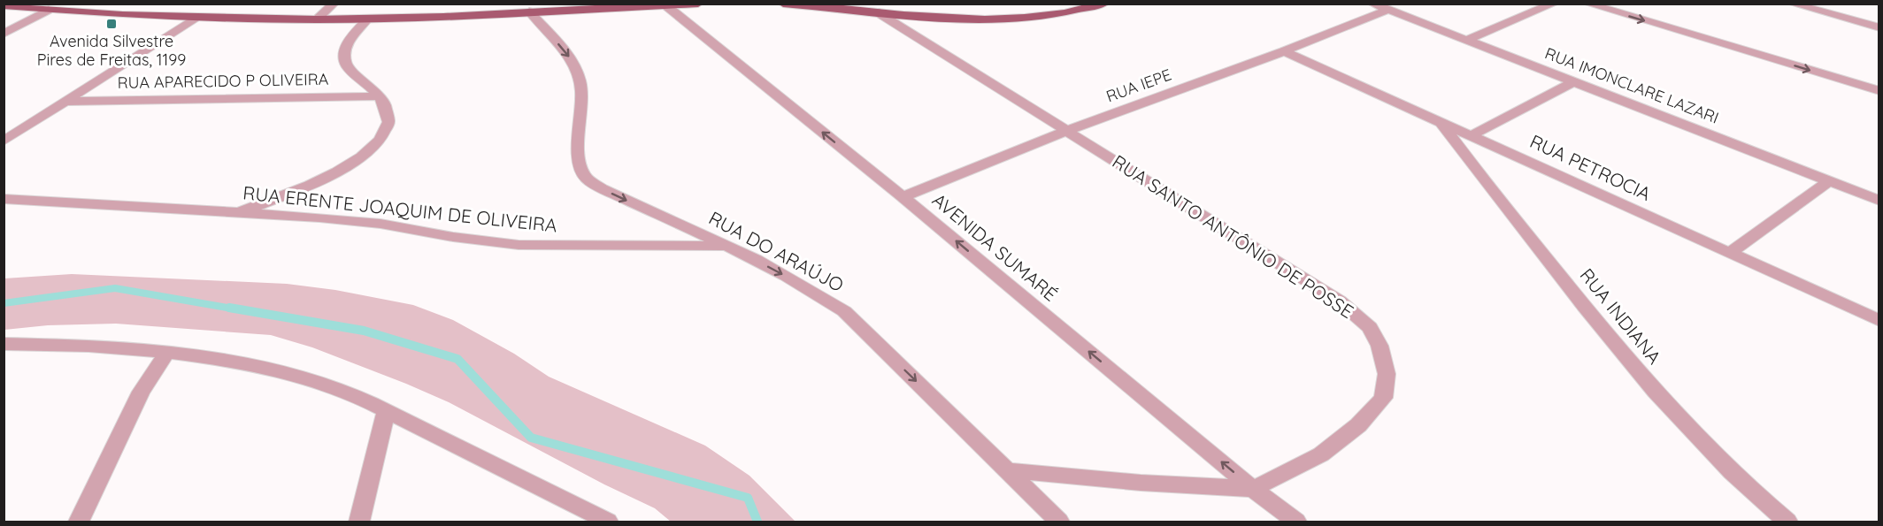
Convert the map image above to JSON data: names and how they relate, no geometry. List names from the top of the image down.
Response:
{
  "streets": {
    "street": [
      "RUA APARECIDO P OLIVEIRA",
      "RUA IEPE",
      "RUA IMONCLARE LAZARI",
      "RUA PETROCIA",
      "RUA ERENTE JOAQUIM DE OLIVEIRA",
      "RUA SANTO ANTÔNIO DE POSSE",
      "AVENIDA SUMARÉ",
      "RUA DO ARAÚJO",
      "RUA INDIANA"
    ]
  },
  "crossings": [
    ["RUA IEPE", "RUA IMONCLARE LAZARI"],
    ["RUA IEPE", "RUA PETROCIA"],
    ["RUA IEPE", "RUA SANTO ANTÔNIO DE POSSE"],
    ["RUA IEPE", "AVENIDA SUMARÉ"],
    ["RUA PETROCIA", "RUA INDIANA"],
    ["RUA ERENTE JOAQUIM DE OLIVEIRA", "RUA DO ARAÚJO"],
    ["RUA SANTO ANTÔNIO DE POSSE", "AVENIDA SUMARÉ"]
  ],
  "one_way": ["AVENIDA SUMARÉ", "RUA DO ARAÚJO"],
  "places": {
    "transit": ["Avenida Silvestre Pires de Freitas, 1199"]
  }
}
